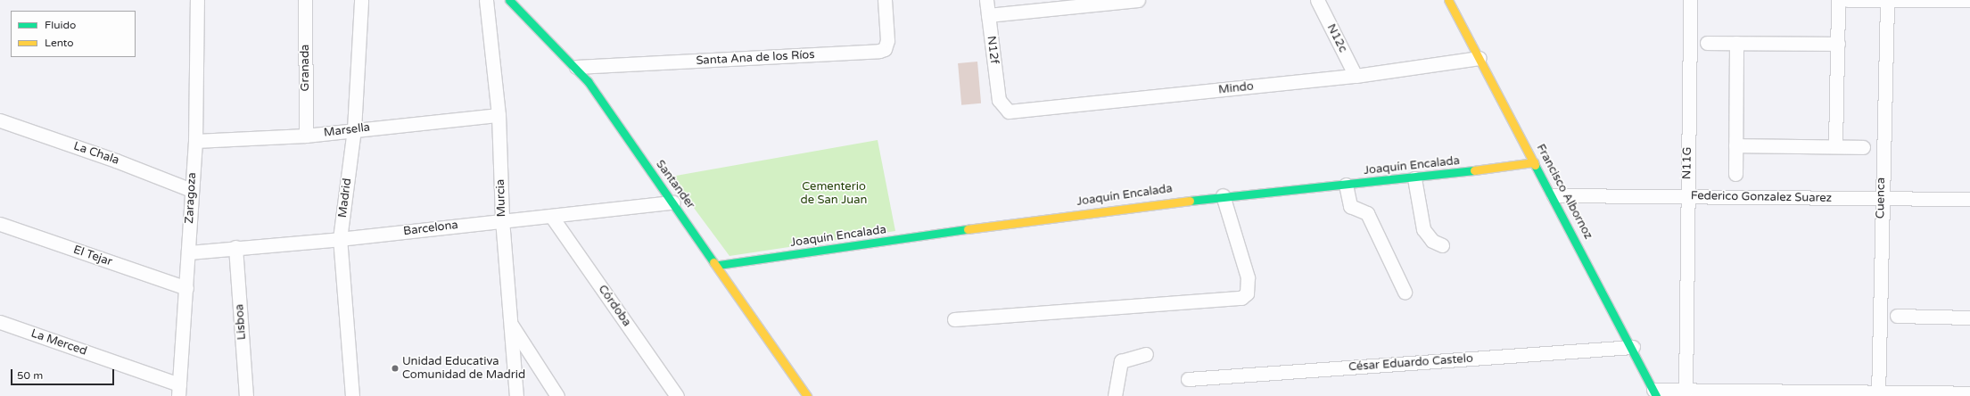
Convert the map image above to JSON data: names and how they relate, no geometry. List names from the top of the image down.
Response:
{
  "streets": {
    "street": [
      "N12c",
      "N12f",
      "Santa Ana de los Ríos",
      "Granada",
      "Mindo",
      "Marsella",
      "La Chala",
      "N11G",
      "Joaquín Encalada",
      "Santander",
      "Francisco Albornoz",
      "Federico Gonzalez Suarez",
      "Zaragoza",
      "Madrid",
      "Murcia",
      "Cuenca",
      "Barcelona",
      "El Tejar",
      "Córdoba",
      "Lisboa",
      "La Merced",
      "César Eduardo Castelo"
    ]
  },
  "crossings": [
    ["N12c", "Mindo"],
    ["N12f", "Mindo"],
    ["Santa Ana de los Ríos", "Santander"],
    ["Granada", "Marsella"],
    ["Mindo", "Francisco Albornoz"],
    ["Marsella", "Zaragoza"],
    ["Marsella", "Madrid"],
    ["Marsella", "Murcia"],
    ["La Chala", "Zaragoza"],
    ["N11G", "Federico Gonzalez Suarez"],
    ["Joaquín Encalada", "Santander"],
    ["Joaquín Encalada", "Francisco Albornoz"],
    ["Santander", "Barcelona"],
    ["Francisco Albornoz", "Federico Gonzalez Suarez"],
    ["Francisco Albornoz", "César Eduardo Castelo"],
    ["Federico Gonzalez Suarez", "Cuenca"],
    ["Zaragoza", "Barcelona"],
    ["Zaragoza", "El Tejar"],
    ["Zaragoza", "La Merced"],
    ["Madrid", "Barcelona"],
    ["Murcia", "Barcelona"],
    ["Barcelona", "Córdoba"],
    ["Barcelona", "Lisboa"]
  ],
  "parks": ["Cementerio de San Juan"],
  "places": ["Unidad Educativa Comunidad de Madrid"],
  "legend": ["Fluido", "Lento"],
  "scale_bar": "50 m"
}
